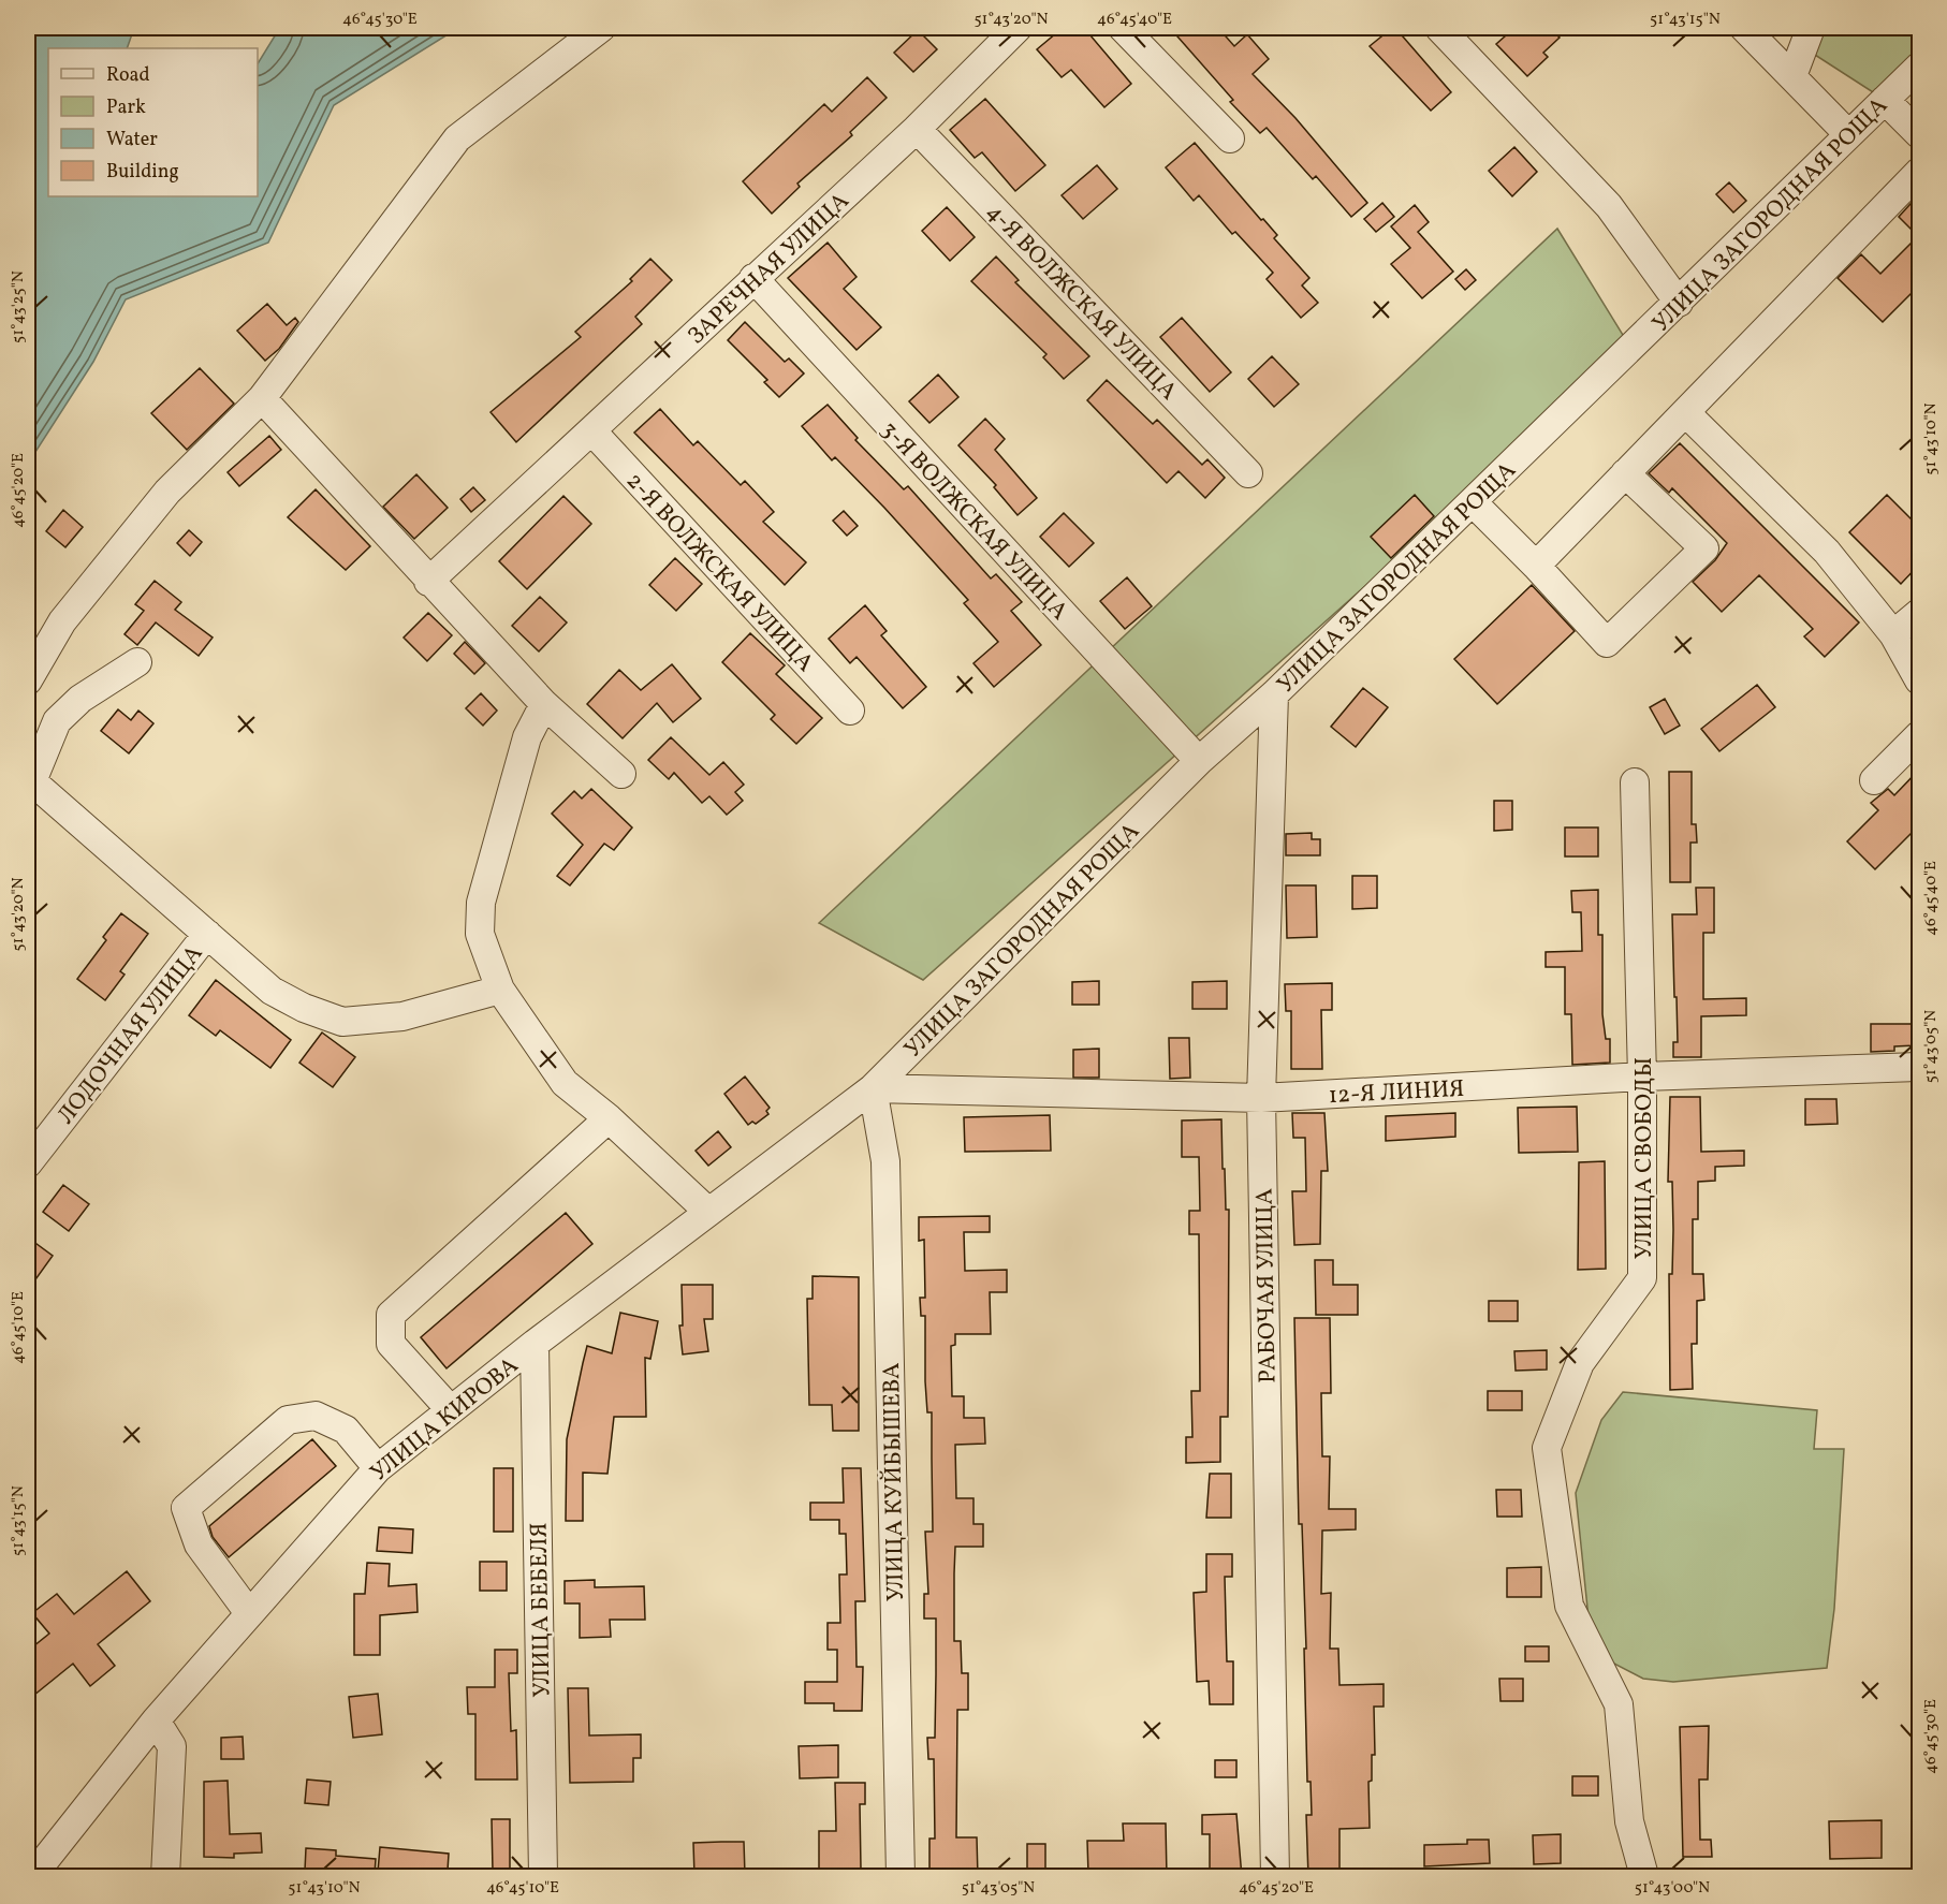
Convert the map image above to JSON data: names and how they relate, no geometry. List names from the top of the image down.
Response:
{
  "streets": {
    "street": [
      "УЛИЦА ЗАГОРОДНАЯ РОЩА",
      "ЗАРЕЧНАЯ УЛИЦА",
      "4-Я ВОЛЖСКАЯ УЛИЦА",
      "3-Я ВОЛЖСКАЯ УЛИЦА",
      "2-Я ВОЛЖСКАЯ УЛИЦА",
      "ЛОДОЧНАЯ УЛИЦА",
      "12-Я ЛИНИЯ",
      "УЛИЦА СВОБОДЫ",
      "РАБОЧАЯ УЛИЦА",
      "УЛИЦА КИРОВА",
      "УЛИЦА КУЙБЫШЕВА",
      "УЛИЦА БЕБЕЛЯ"
    ]
  },
  "crossings": [
    ["УЛИЦА ЗАГОРОДНАЯ РОЩА", "3-Я ВОЛЖСКАЯ УЛИЦА"],
    ["УЛИЦА ЗАГОРОДНАЯ РОЩА", "12-Я ЛИНИЯ"],
    ["УЛИЦА ЗАГОРОДНАЯ РОЩА", "РАБОЧАЯ УЛИЦА"],
    ["УЛИЦА ЗАГОРОДНАЯ РОЩА", "УЛИЦА КИРОВА"],
    ["УЛИЦА ЗАГОРОДНАЯ РОЩА", "УЛИЦА КУЙБЫШЕВА"],
    ["ЗАРЕЧНАЯ УЛИЦА", "4-Я ВОЛЖСКАЯ УЛИЦА"],
    ["ЗАРЕЧНАЯ УЛИЦА", "3-Я ВОЛЖСКАЯ УЛИЦА"],
    ["ЗАРЕЧНАЯ УЛИЦА", "2-Я ВОЛЖСКАЯ УЛИЦА"],
    ["12-Я ЛИНИЯ", "УЛИЦА СВОБОДЫ"],
    ["12-Я ЛИНИЯ", "РАБОЧАЯ УЛИЦА"],
    ["12-Я ЛИНИЯ", "УЛИЦА КИРОВА"],
    ["12-Я ЛИНИЯ", "УЛИЦА КУЙБЫШЕВА"],
    ["УЛИЦА КИРОВА", "УЛИЦА КУЙБЫШЕВА"],
    ["УЛИЦА КИРОВА", "УЛИЦА БЕБЕЛЯ"]
  ],
  "legend": [
    "Road",
    "Park",
    "Water",
    "Building"
  ],
  "coordinates": [
    "46°45'30\"E",
    "51°43'20\"N",
    "46°45'40\"E",
    "51°43'15\"N",
    "51°43'25\"N",
    "51°43'10\"N",
    "46°45'20\"E",
    "51°43'05\"N",
    "46°45'10\"E",
    "51°43'00\"N"
  ]
}
